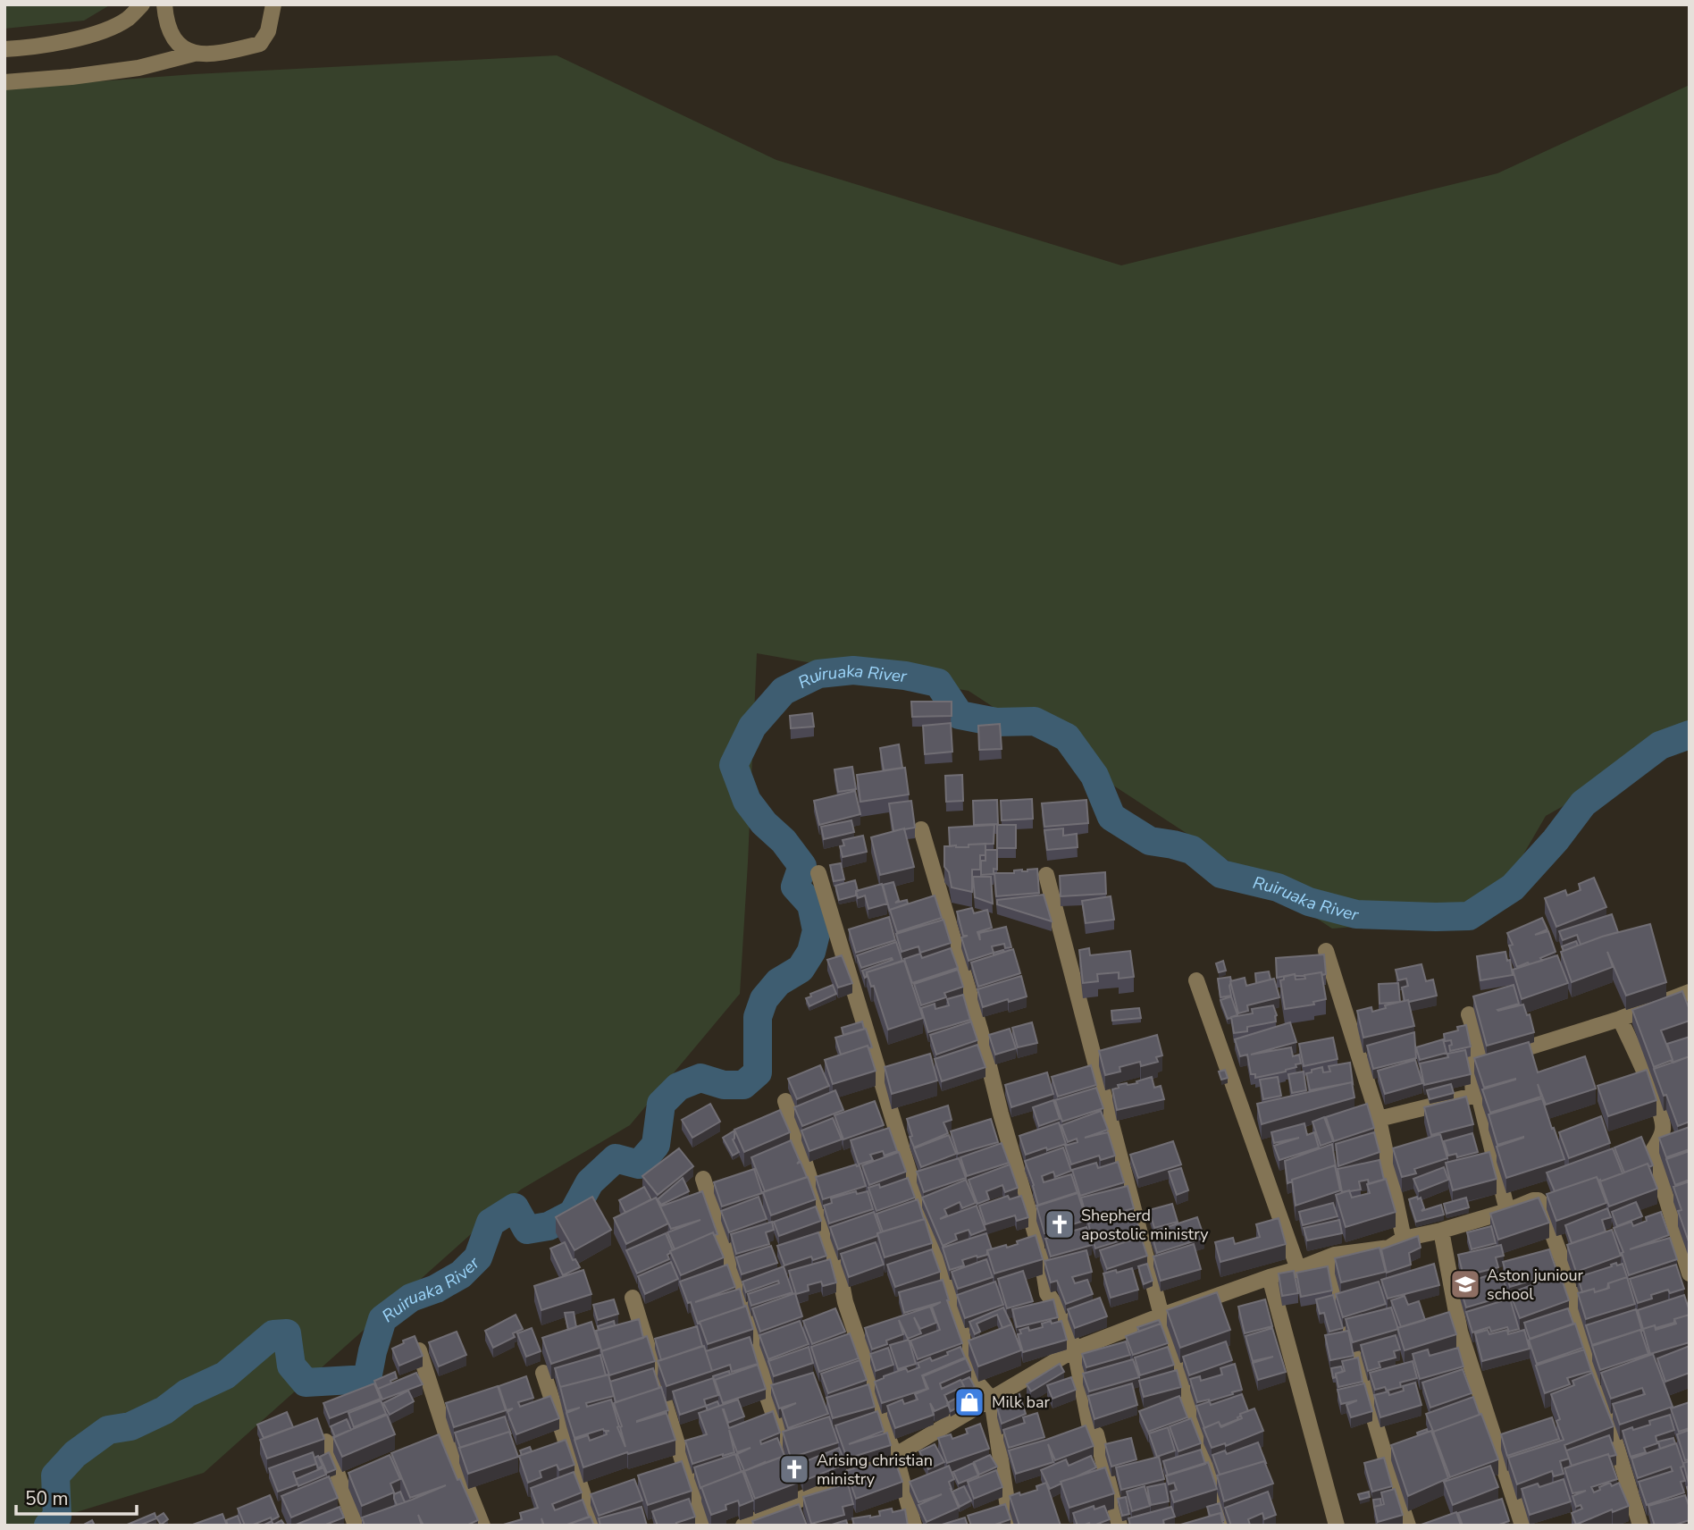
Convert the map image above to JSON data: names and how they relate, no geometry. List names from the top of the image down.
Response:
{
  "water": ["Ruiruaka River"],
  "places": {
    "church": ["Shepherd apostolic ministry", "Arising christian ministry"],
    "school or university": ["Aston juniour school"],
    "shop": ["Milk bar"]
  },
  "scale_bar": "50 m"
}
